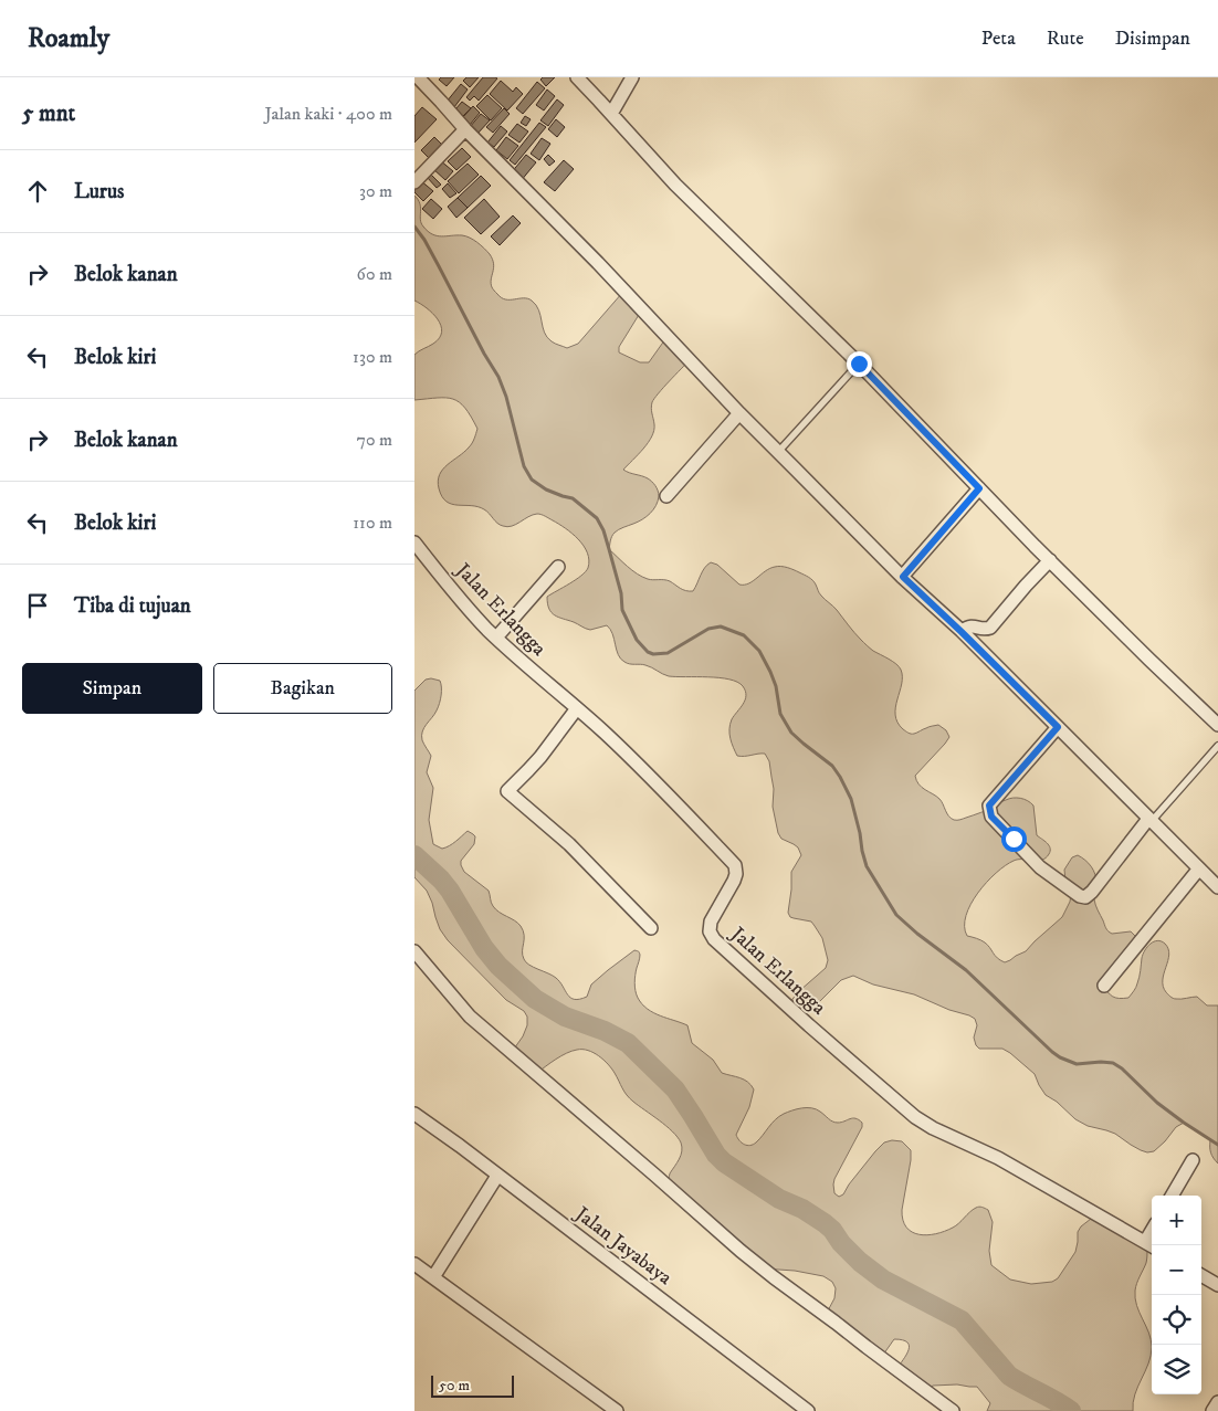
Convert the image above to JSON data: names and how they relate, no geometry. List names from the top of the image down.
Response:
{
  "streets": {
    "street": ["Jalan Erlangga", "Jalan Jayabaya"]
  },
  "scale_bar": "50 m",
  "page": {
    "header": "Roamly",
    "nav": ["Peta", "Rute", "Disimpan"],
    "heading": ["5 mnt", "Jalan kaki · 400 m"],
    "list": [
      ["Lurus", "30 m"],
      ["Belok kanan", "60 m"],
      ["Belok kiri", "130 m"],
      ["Belok kanan", "70 m"],
      ["Belok kiri", "110 m"],
      "Tiba di tujuan"
    ],
    "buttons": ["Simpan", "Bagikan"],
    "map_buttons": ["+", "−"],
    "scale": "50 m"
  }
}
